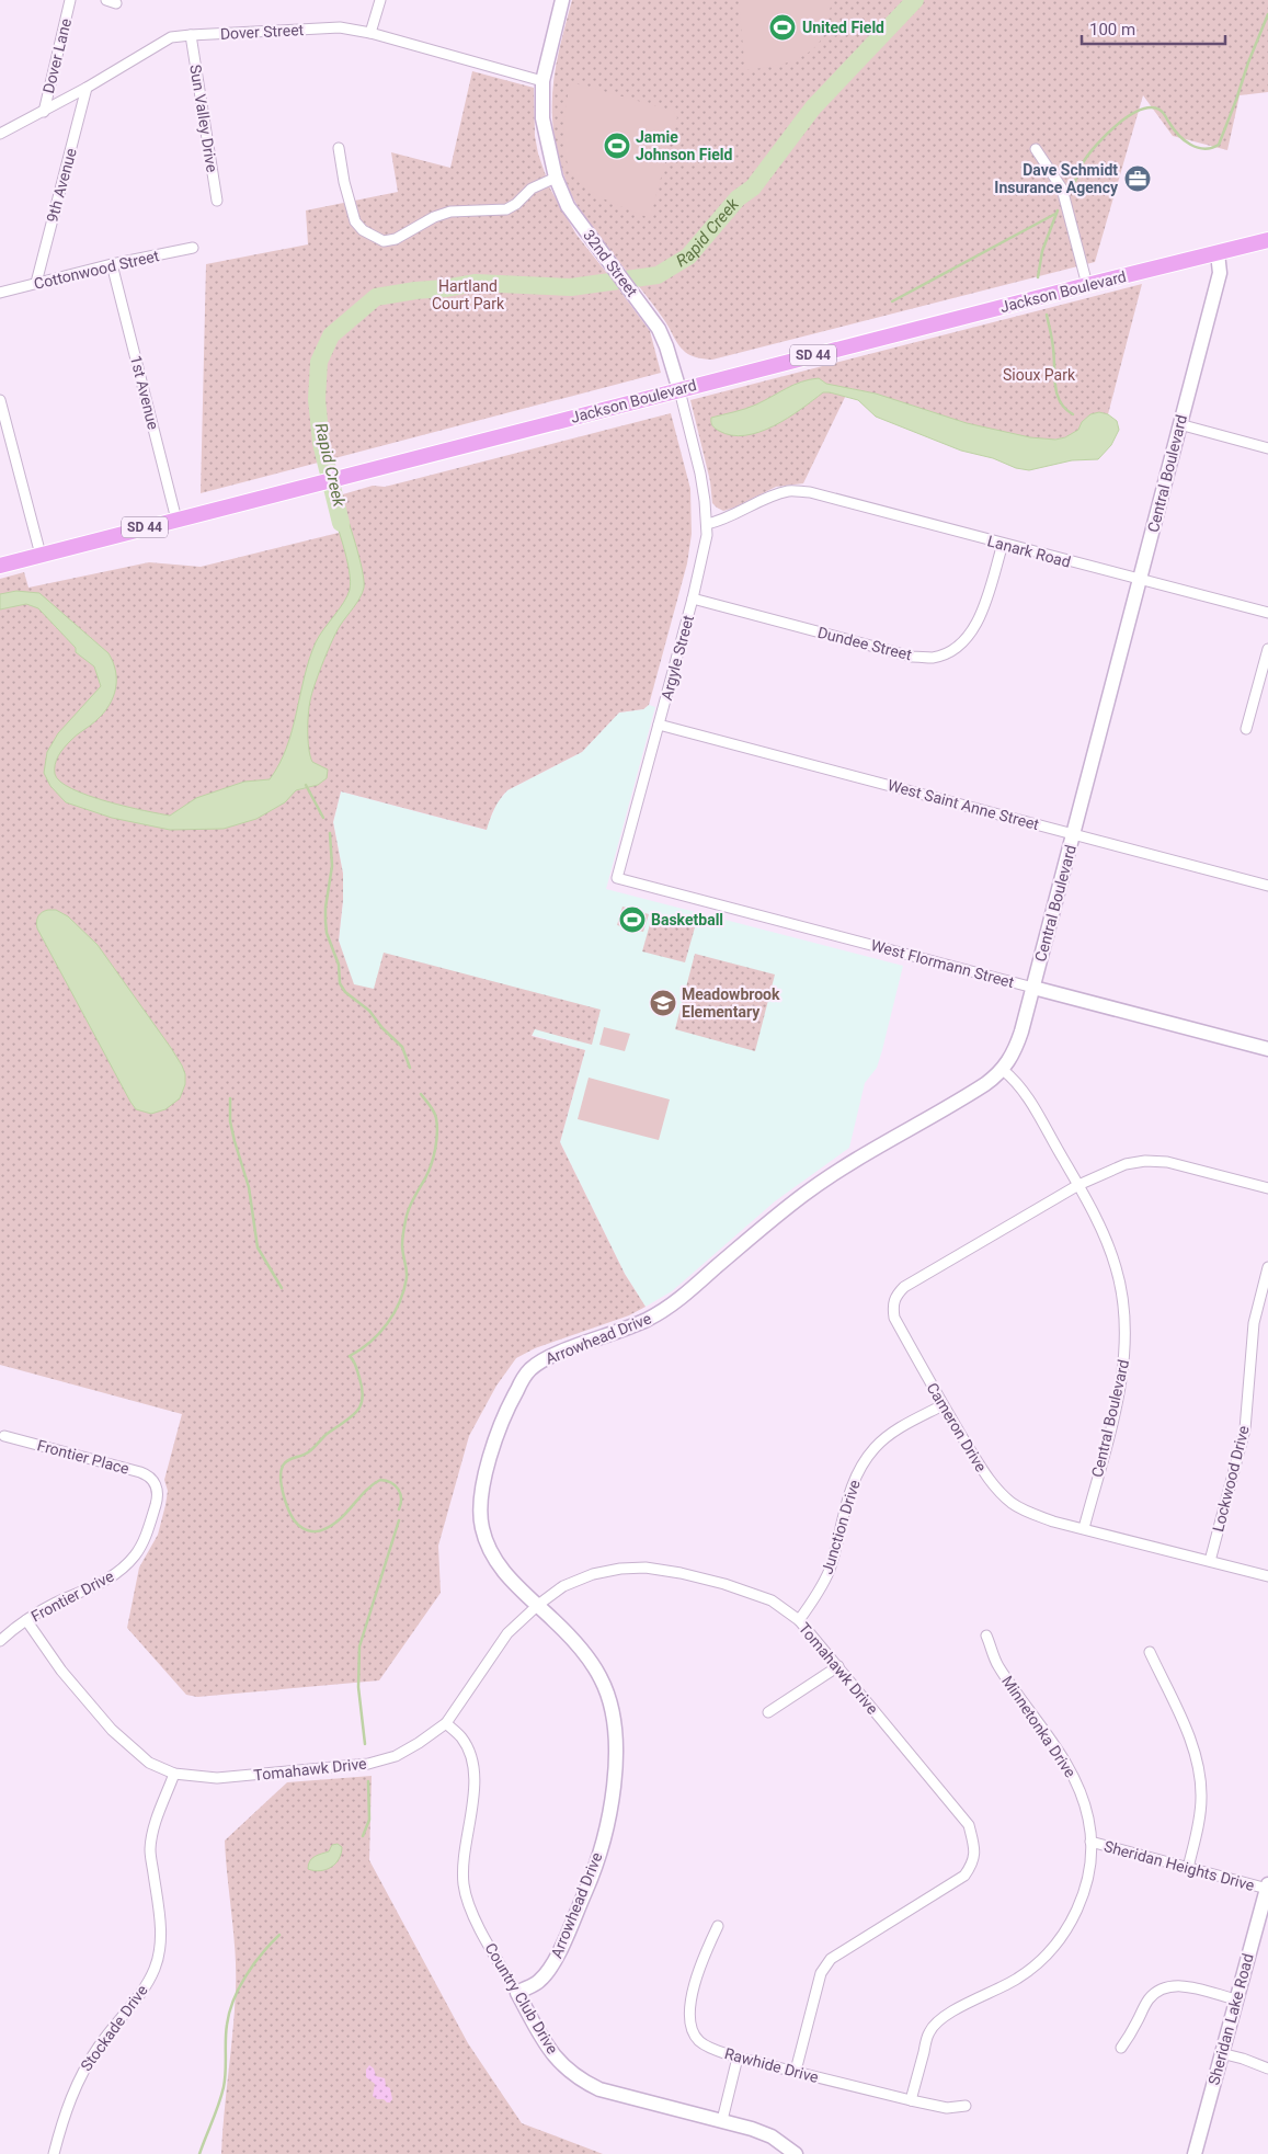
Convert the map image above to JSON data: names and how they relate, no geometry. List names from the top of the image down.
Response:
{
  "streets": {
    "main road": ["Jackson Boulevard", "SD 44"],
    "street": [
      "Dover Street",
      "Dover Lane",
      "Sun Valley Drive",
      "9th Avenue",
      "32nd Street",
      "Cottonwood Street",
      "1st Avenue",
      "Central Boulevard",
      "Lanark Road",
      "Dundee Street",
      "Argyle Street",
      "West Saint Anne Street",
      "West Flormann Street",
      "Arrowhead Drive",
      "Cameron Drive",
      "Frontier Place",
      "Lockwood Drive",
      "Junction Drive",
      "Frontier Drive",
      "Tomahawk Drive",
      "Minnetonka Drive",
      "Sheridan Heights Drive",
      "Country Club Drive",
      "Sheridan Lake Road",
      "Stockade Drive",
      "Rawhide Drive"
    ]
  },
  "crossings": [
    ["Dover Street", "Dover Lane"],
    ["Dover Street", "Sun Valley Drive"],
    ["Dover Street", "9th Avenue"],
    ["Dover Street", "32nd Street"],
    ["9th Avenue", "Cottonwood Street"],
    ["32nd Street", "Jackson Boulevard"],
    ["32nd Street", "Lanark Road"],
    ["32nd Street", "Argyle Street"],
    ["Cottonwood Street", "1st Avenue"],
    ["Jackson Boulevard", "1st Avenue"],
    ["Jackson Boulevard", "Central Boulevard"],
    ["Central Boulevard", "Lanark Road"],
    ["Central Boulevard", "West Saint Anne Street"],
    ["Central Boulevard", "West Flormann Street"],
    ["Central Boulevard", "Arrowhead Drive"],
    ["Central Boulevard", "Cameron Drive"],
    ["Lanark Road", "Dundee Street"],
    ["Lanark Road", "Argyle Street"],
    ["Dundee Street", "Argyle Street"],
    ["Argyle Street", "West Saint Anne Street"],
    ["Argyle Street", "West Flormann Street"],
    ["Arrowhead Drive", "Tomahawk Drive"],
    ["Arrowhead Drive", "Country Club Drive"],
    ["Cameron Drive", "Lockwood Drive"],
    ["Cameron Drive", "Junction Drive"],
    ["Frontier Place", "Frontier Drive"],
    ["Junction Drive", "Tomahawk Drive"],
    ["Frontier Drive", "Tomahawk Drive"],
    ["Tomahawk Drive", "Country Club Drive"],
    ["Tomahawk Drive", "Stockade Drive"],
    ["Tomahawk Drive", "Rawhide Drive"],
    ["Minnetonka Drive", "Sheridan Heights Drive"],
    ["Minnetonka Drive", "Rawhide Drive"],
    ["Sheridan Heights Drive", "Sheridan Lake Road"]
  ],
  "water": ["Rapid Creek"],
  "parks": ["Hartland Court Park", "Sioux Park"],
  "places": {
    "sports": ["United Field", "Jamie Johnson Field", "Basketball"],
    "office": ["Dave Schmidt Insurance Agency"],
    "school or university": ["Meadowbrook Elementary"]
  },
  "scale_bar": "100 m"
}
